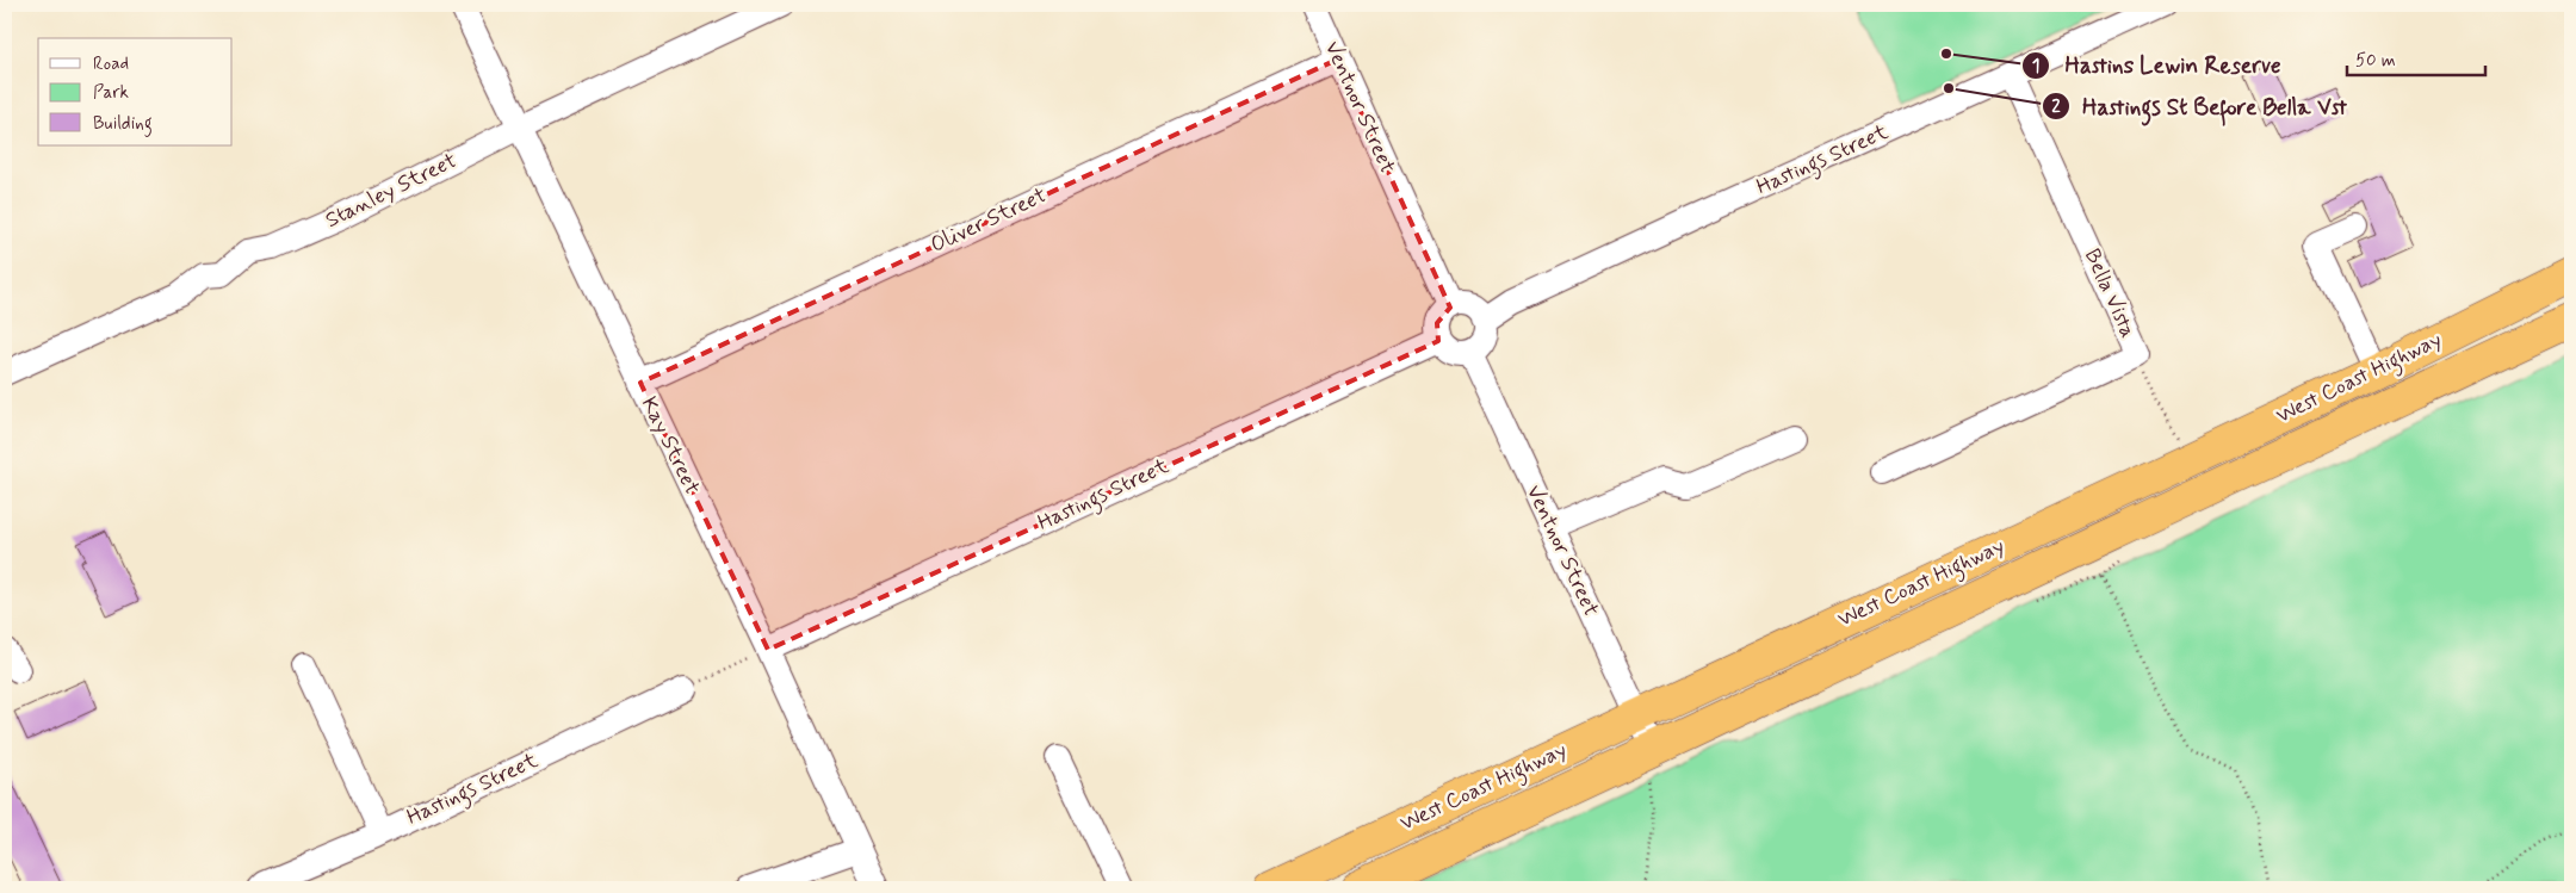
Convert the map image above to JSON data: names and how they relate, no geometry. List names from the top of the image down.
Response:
{
  "streets": {
    "highway": ["West Coast Highway"],
    "street": [
      "Ventnor Street",
      "Hastings Street",
      "Stanley Street",
      "Oliver Street",
      "Bella Vista",
      "Kay Street"
    ]
  },
  "crossings": [
    ["Ventnor Street", "Hastings Street"],
    ["Ventnor Street", "Oliver Street"],
    ["Ventnor Street", "West Coast Highway"],
    ["Hastings Street", "Bella Vista"],
    ["Hastings Street", "Kay Street"],
    ["Stanley Street", "Kay Street"],
    ["Oliver Street", "Kay Street"]
  ],
  "places": ["Hastins Lewin Reserve", "Hastings St Before Bella Vst"],
  "legend": ["Road", "Park", "Building"],
  "scale_bar": "50 m"
}
